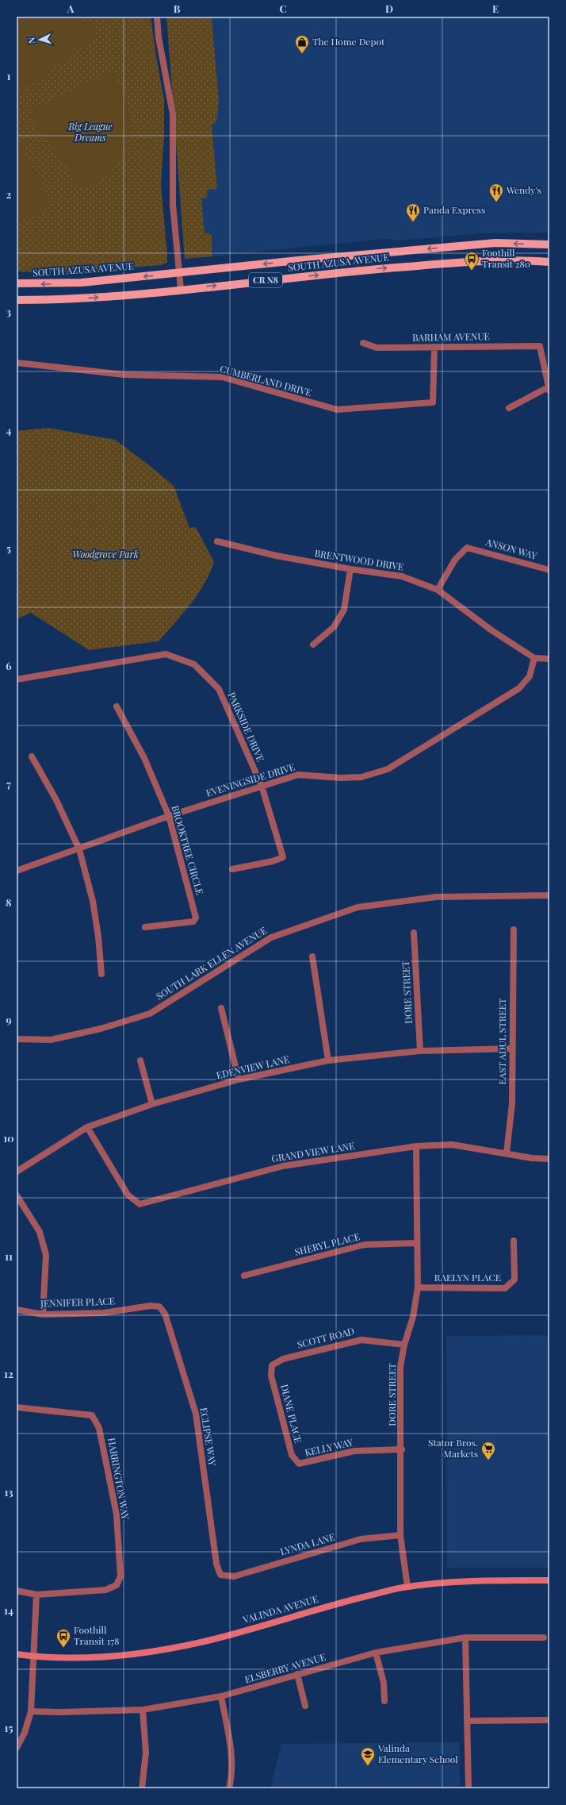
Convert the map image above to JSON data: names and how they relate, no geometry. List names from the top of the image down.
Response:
{
  "streets": {
    "main road": ["SOUTH AZUSA AVENUE", "CR N8", "VALINDA AVENUE"],
    "street": [
      "BARHAM AVENUE",
      "CUMBERLAND DRIVE",
      "ANSON WAY",
      "BRENTWOOD DRIVE",
      "PARKSIDE DRIVE",
      "EVENINGSIDE DRIVE",
      "BROOKTREE CIRCLE",
      "SOUTH LARK ELLEN AVENUE",
      "DORE STREET",
      "EAST ADUL STREET",
      "EDENVIEW LANE",
      "GRAND VIEW LANE",
      "SHERYL PLACE",
      "RAELYN PLACE",
      "JENNIFER PLACE",
      "SCOTT ROAD",
      "DIANE PLACE",
      "ECLIPSE WAY",
      "KELLY WAY",
      "HARRINGTON WAY",
      "LYNDA LANE",
      "ELSBERRY AVENUE"
    ]
  },
  "crossings": [
    ["BARHAM AVENUE", "CUMBERLAND DRIVE"],
    ["ANSON WAY", "BRENTWOOD DRIVE"],
    ["BRENTWOOD DRIVE", "EVENINGSIDE DRIVE"],
    ["PARKSIDE DRIVE", "EVENINGSIDE DRIVE"],
    ["EVENINGSIDE DRIVE", "BROOKTREE CIRCLE"],
    ["DORE STREET", "EDENVIEW LANE"],
    ["DORE STREET", "GRAND VIEW LANE"],
    ["DORE STREET", "SHERYL PLACE"],
    ["DORE STREET", "RAELYN PLACE"],
    ["DORE STREET", "SCOTT ROAD"],
    ["DORE STREET", "KELLY WAY"],
    ["DORE STREET", "LYNDA LANE"],
    ["DORE STREET", "VALINDA AVENUE"],
    ["EAST ADUL STREET", "EDENVIEW LANE"],
    ["EAST ADUL STREET", "GRAND VIEW LANE"],
    ["EDENVIEW LANE", "GRAND VIEW LANE"],
    ["JENNIFER PLACE", "ECLIPSE WAY"],
    ["SCOTT ROAD", "DIANE PLACE"],
    ["DIANE PLACE", "KELLY WAY"],
    ["ECLIPSE WAY", "LYNDA LANE"]
  ],
  "parks": ["Big League Dreams", "Woodgrove Park"],
  "places": {
    "shop": ["The Home Depot"],
    "restaurant": ["Wendy's", "Panda Express"],
    "bus stop": ["Foothill Transit 280", "Foothill Transit 178"],
    "supermarket": ["Stator Bros. Markets"],
    "school or university": ["Valinda Elementary School"]
  },
  "north": "left",
  "grid": {
    "columns": [
      "A",
      "B",
      "C",
      "D",
      "E"
    ],
    "rows": [
      "1",
      "2",
      "3",
      "4",
      "5",
      "6",
      "7",
      "8",
      "9",
      "10",
      "11",
      "12",
      "13",
      "14",
      "15"
    ]
  }
}
